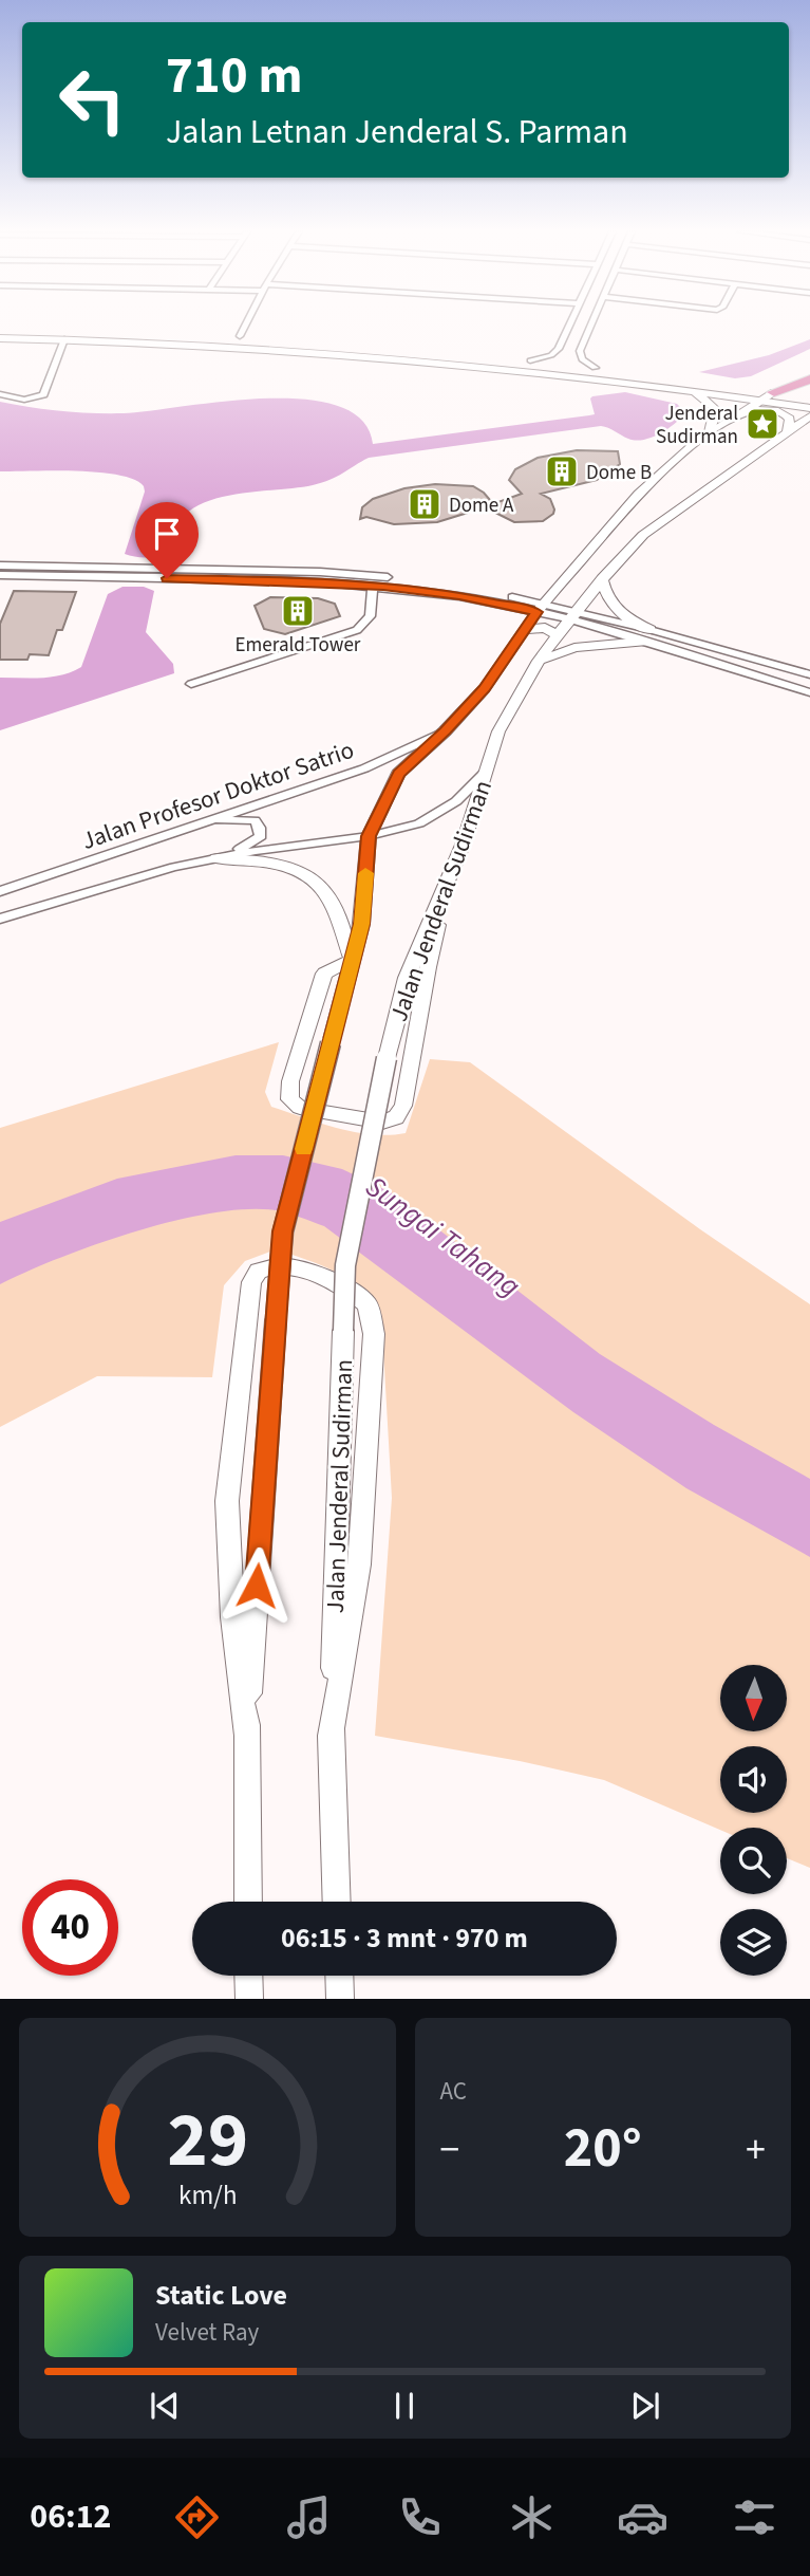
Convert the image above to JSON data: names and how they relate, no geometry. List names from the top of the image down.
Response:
{
  "streets": {
    "street": ["Jalan Profesor Doktor Satrio", "Jalan Jenderal Sudirman"]
  },
  "crossings": [
    ["Jalan Profesor Doktor Satrio", "Jalan Jenderal Sudirman"]
  ],
  "water": ["Sungai Tahang"],
  "places": {
    "place": ["Jenderal Sudirman"],
    "building": ["Dome B", "Dome A", "Emerald Tower"]
  },
  "north": "bottom",
  "page": {
    "turn": ["710 m", "Jalan Letnan Jenderal S. Parman"],
    "limit": "40",
    "trip": "06:15 · 3 mnt · 970 m",
    "tile": "AC",
    "heat": ["−", "20°", "+"],
    "song": ["Static Love", "Velvet Ray"],
    "tabs": "06:12",
    "gauge": ["29", "km/h"]
  }
}
